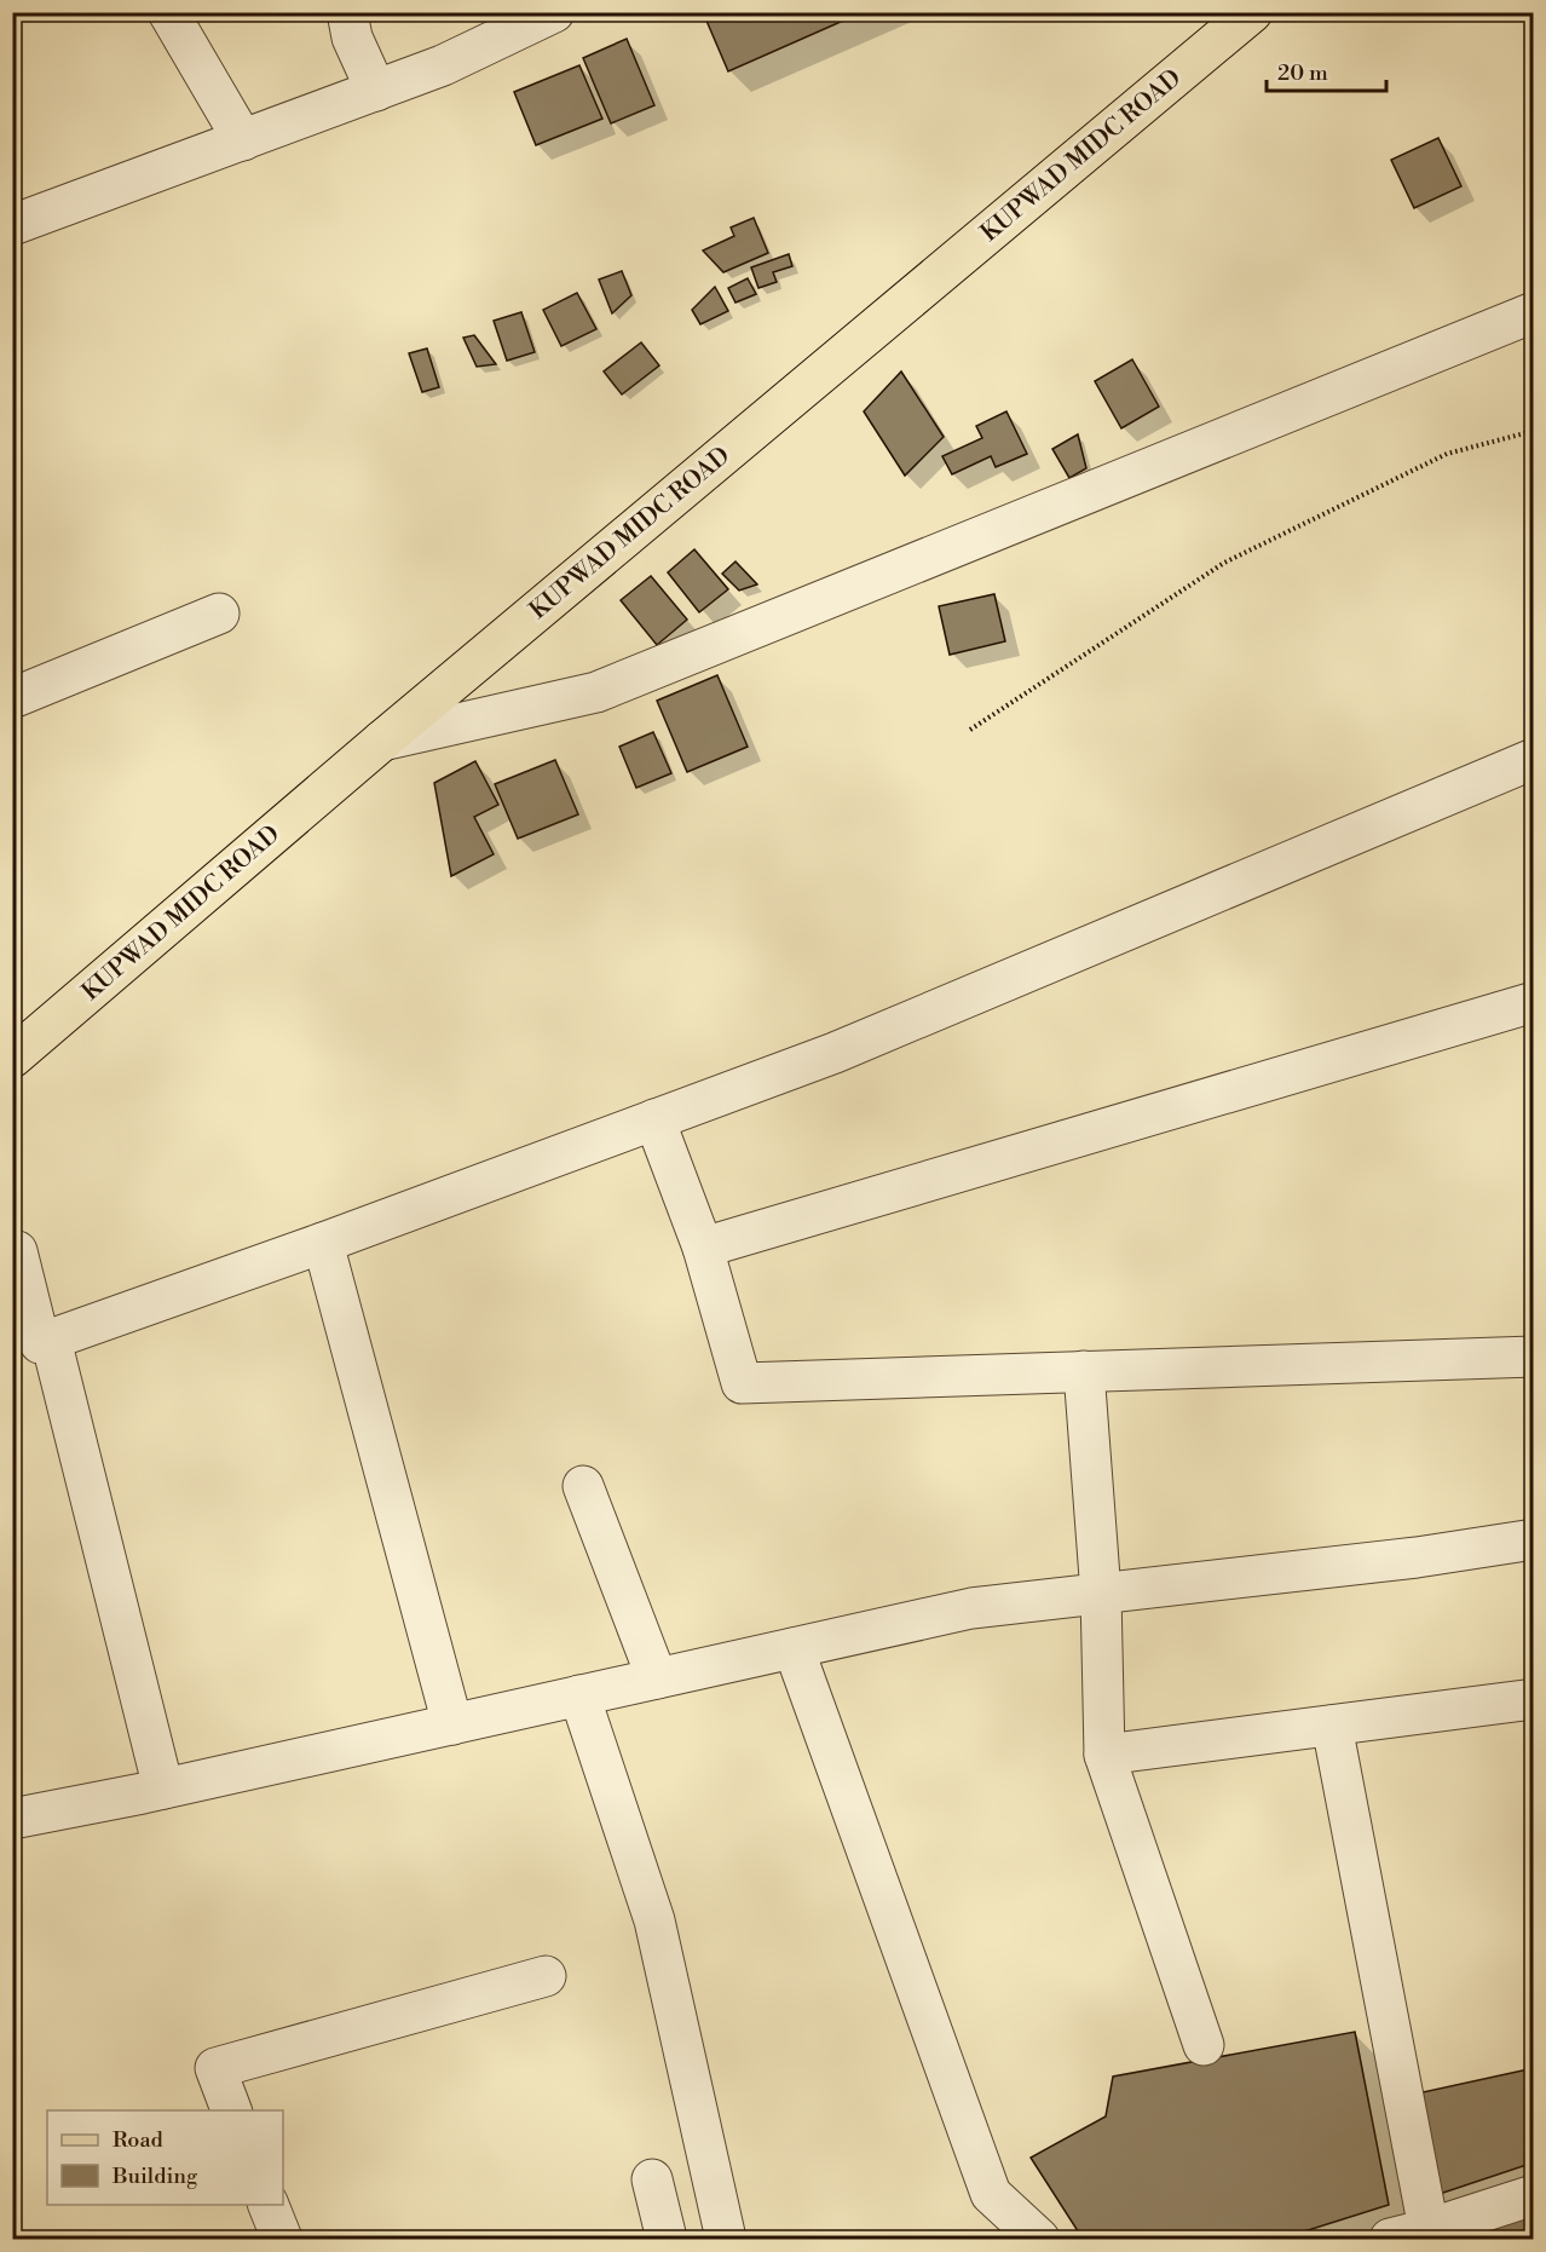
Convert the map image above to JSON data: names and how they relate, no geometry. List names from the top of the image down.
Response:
{
  "streets": {
    "main road": ["KUPWAD MIDC ROAD"]
  },
  "legend": ["Road", "Building"],
  "scale_bar": "20 m"
}
